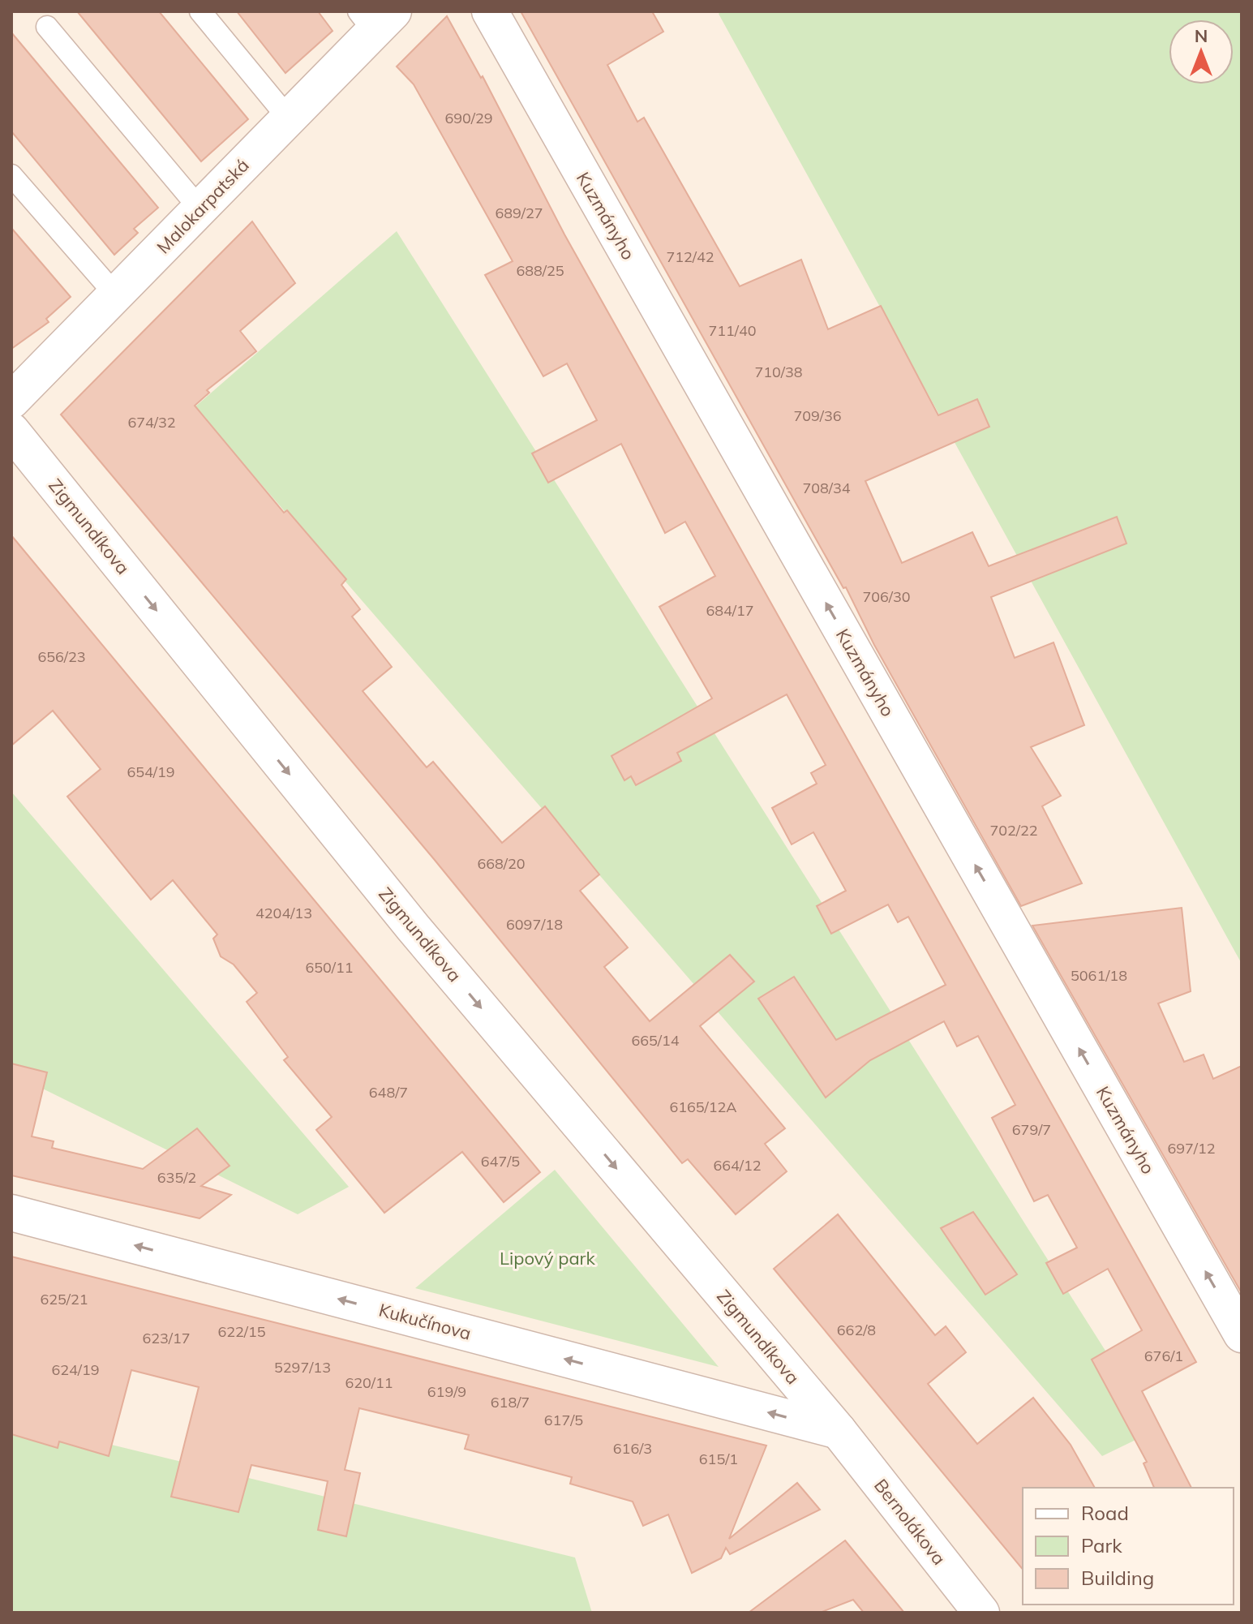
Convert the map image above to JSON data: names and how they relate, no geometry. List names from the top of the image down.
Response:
{
  "streets": {
    "street": [
      "Malokarpatská",
      "Kuzmányho",
      "Zigmundíkova",
      "Kukučínova",
      "Bernolákova"
    ]
  },
  "crossings": [
    ["Zigmundíkova", "Kukučínova"],
    ["Zigmundíkova", "Bernolákova"],
    ["Kukučínova", "Bernolákova"]
  ],
  "one_way": ["Kuzmányho", "Zigmundíkova", "Kukučínova"],
  "parks": ["Lipový park"],
  "house_numbers": [
    "690/29",
    "689/27",
    "712/42",
    "688/25",
    "711/40",
    "710/38",
    "709/36",
    "674/32",
    "708/34",
    "706/30",
    "684/17",
    "656/23",
    "654/19",
    "702/22",
    "668/20",
    "4204/13",
    "6097/18",
    "650/11",
    "5061/18",
    "665/14",
    "648/7",
    "6165/12A",
    "679/7",
    "697/12",
    "647/5",
    "664/12",
    "635/2",
    "625/21",
    "662/8",
    "622/15",
    "623/17",
    "676/1",
    "5297/13",
    "624/19",
    "620/11",
    "619/9",
    "618/7",
    "617/5",
    "616/3",
    "615/1"
  ],
  "legend": ["Road", "Park", "Building"],
  "north": "top"
}
